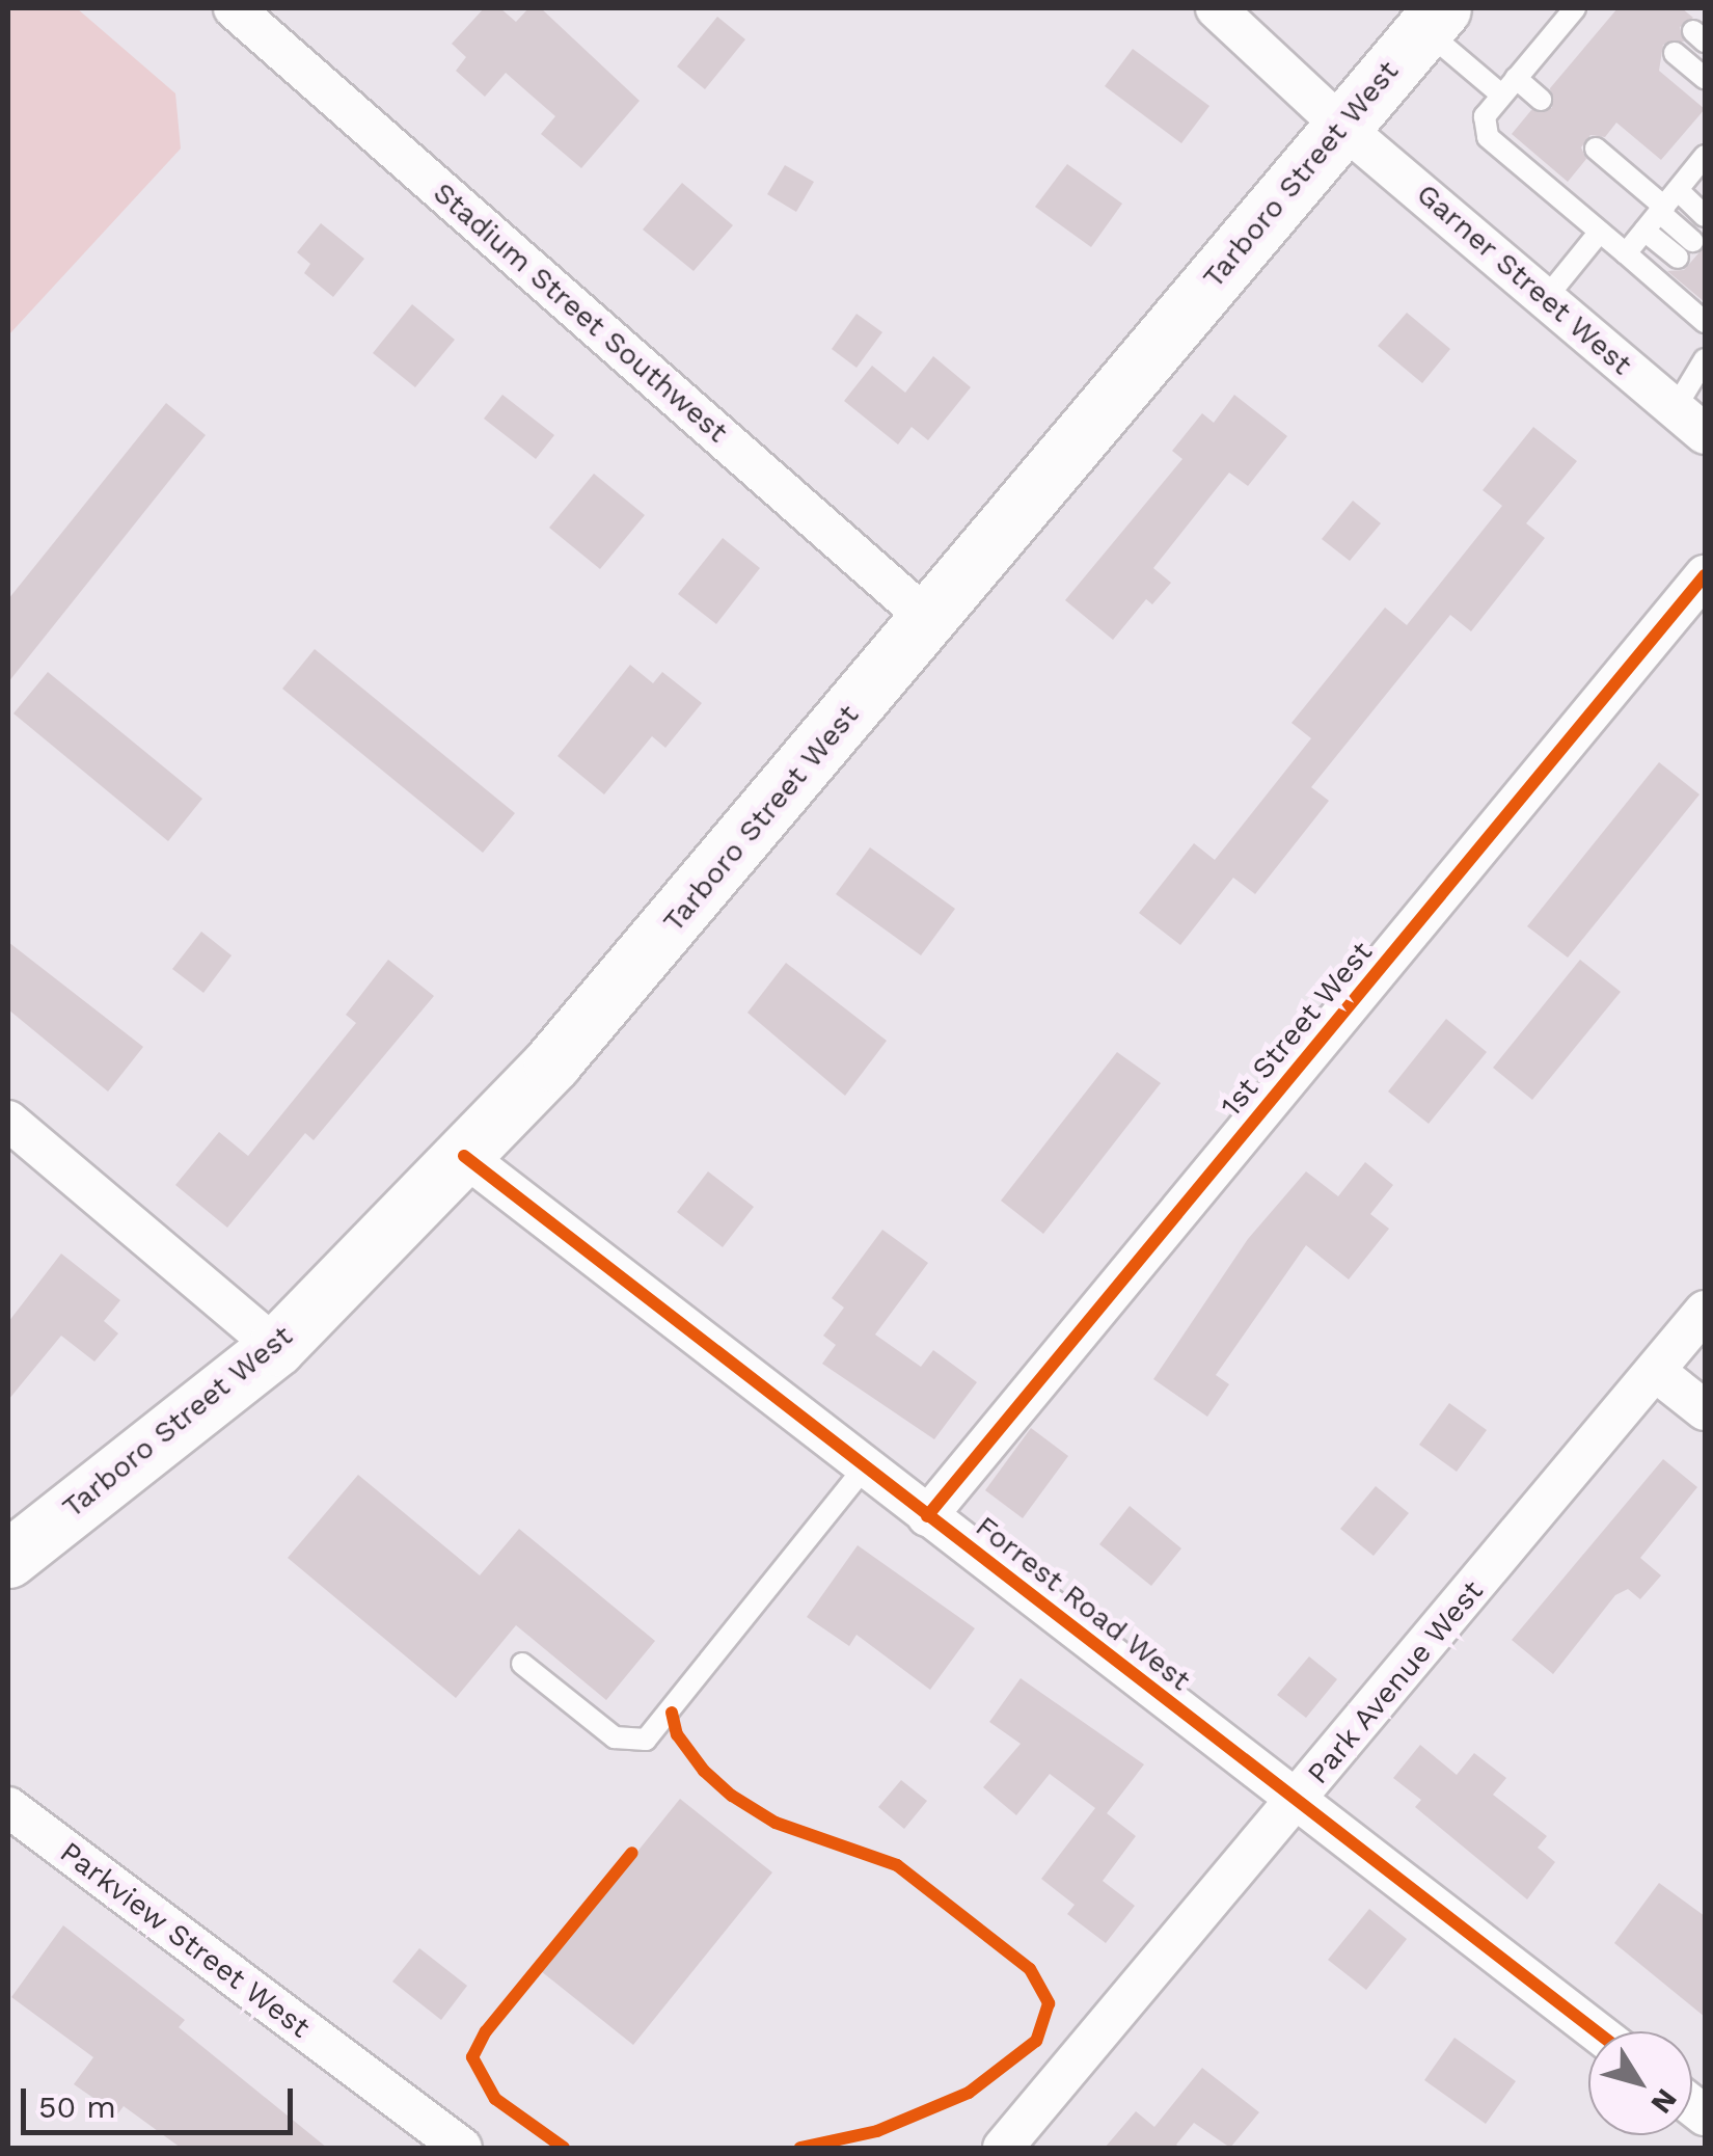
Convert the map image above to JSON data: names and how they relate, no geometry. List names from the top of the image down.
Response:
{
  "streets": {
    "main road": ["Tarboro Street West"],
    "street": [
      "Garner Street West",
      "Stadium Street Southwest",
      "1st Street West",
      "Forrest Road West",
      "Park Avenue West",
      "Parkview Street West"
    ]
  },
  "crossings": [
    ["Tarboro Street West", "Garner Street West"],
    ["Tarboro Street West", "Stadium Street Southwest"],
    ["Tarboro Street West", "Forrest Road West"],
    ["1st Street West", "Forrest Road West"],
    ["Forrest Road West", "Park Avenue West"]
  ],
  "scale_bar": "50 m",
  "north": "bottom right"
}
